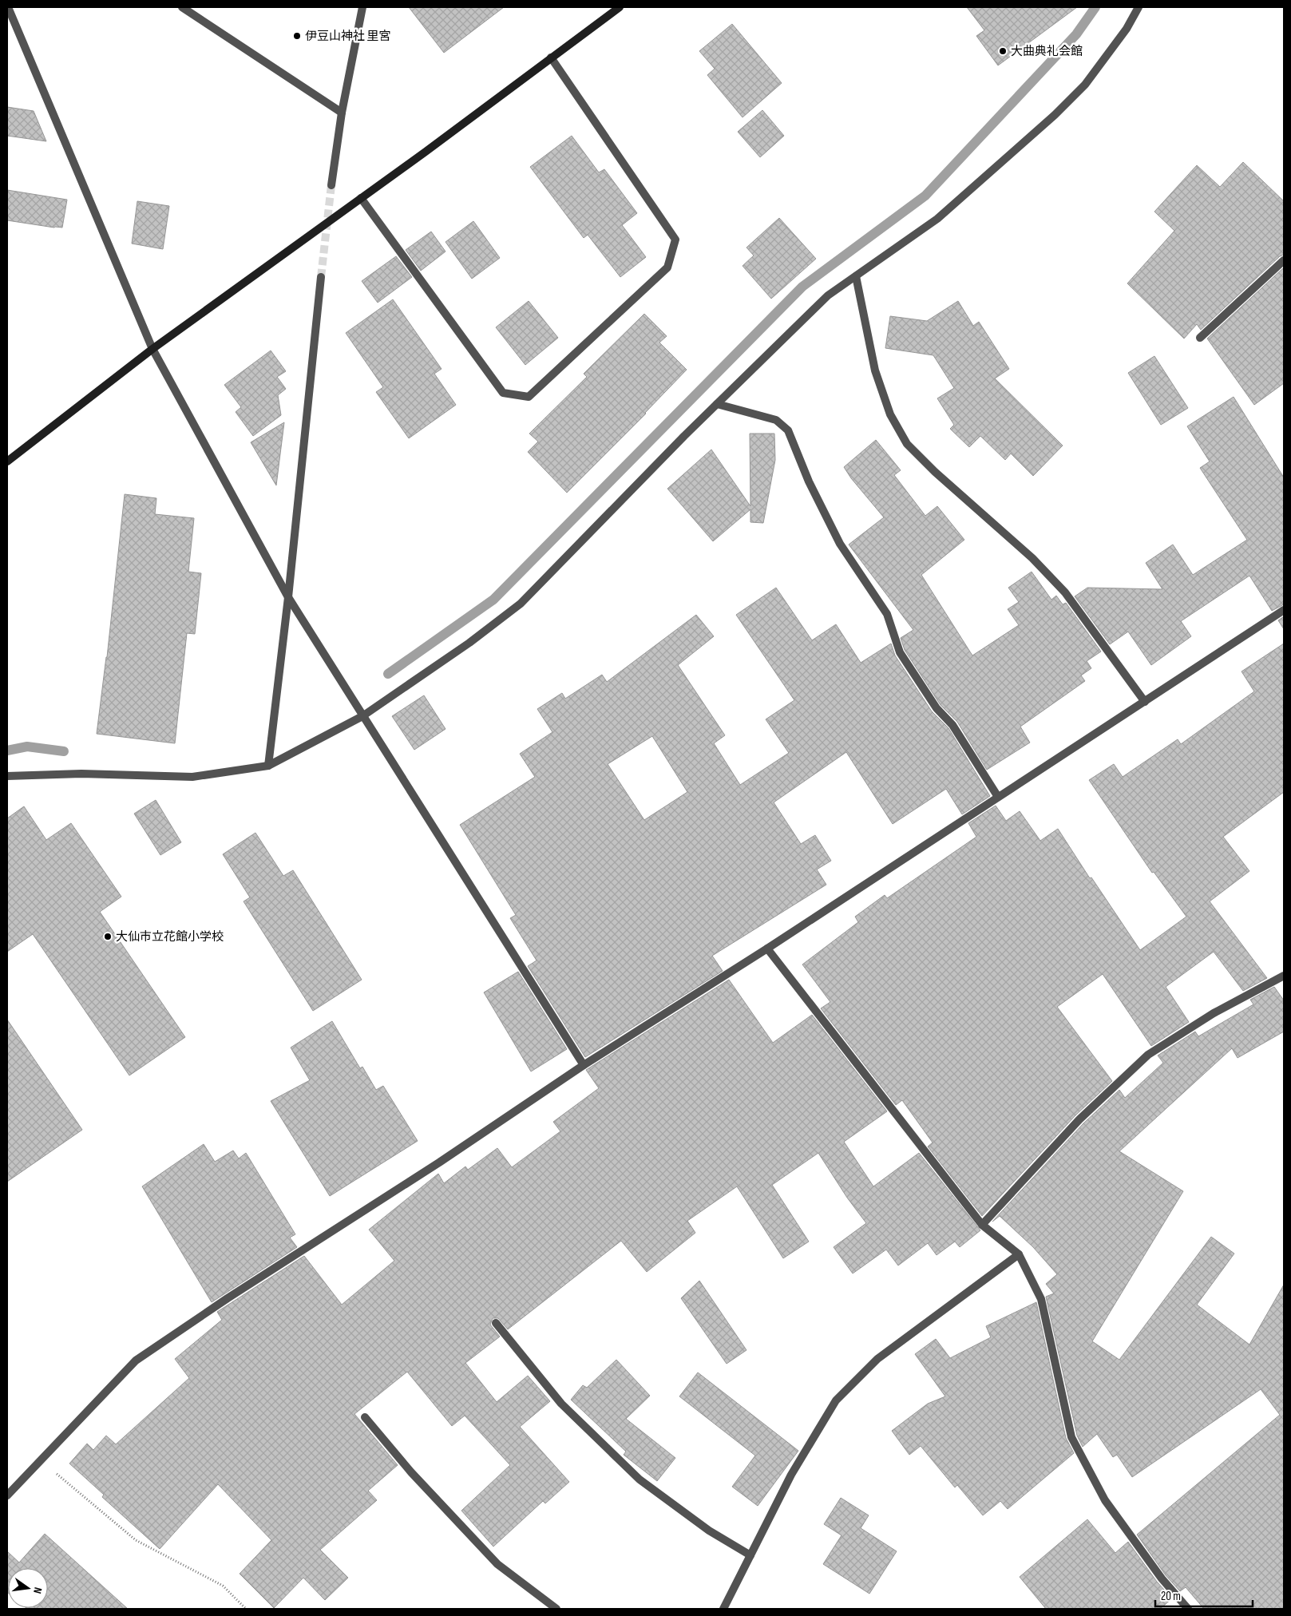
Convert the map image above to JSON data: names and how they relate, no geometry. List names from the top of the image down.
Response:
{
  "places": ["伊豆山神社 里宮", "大曲典礼会館", "大仙市立花館小学校"],
  "scale_bar": "20 m",
  "north": "right"
}
